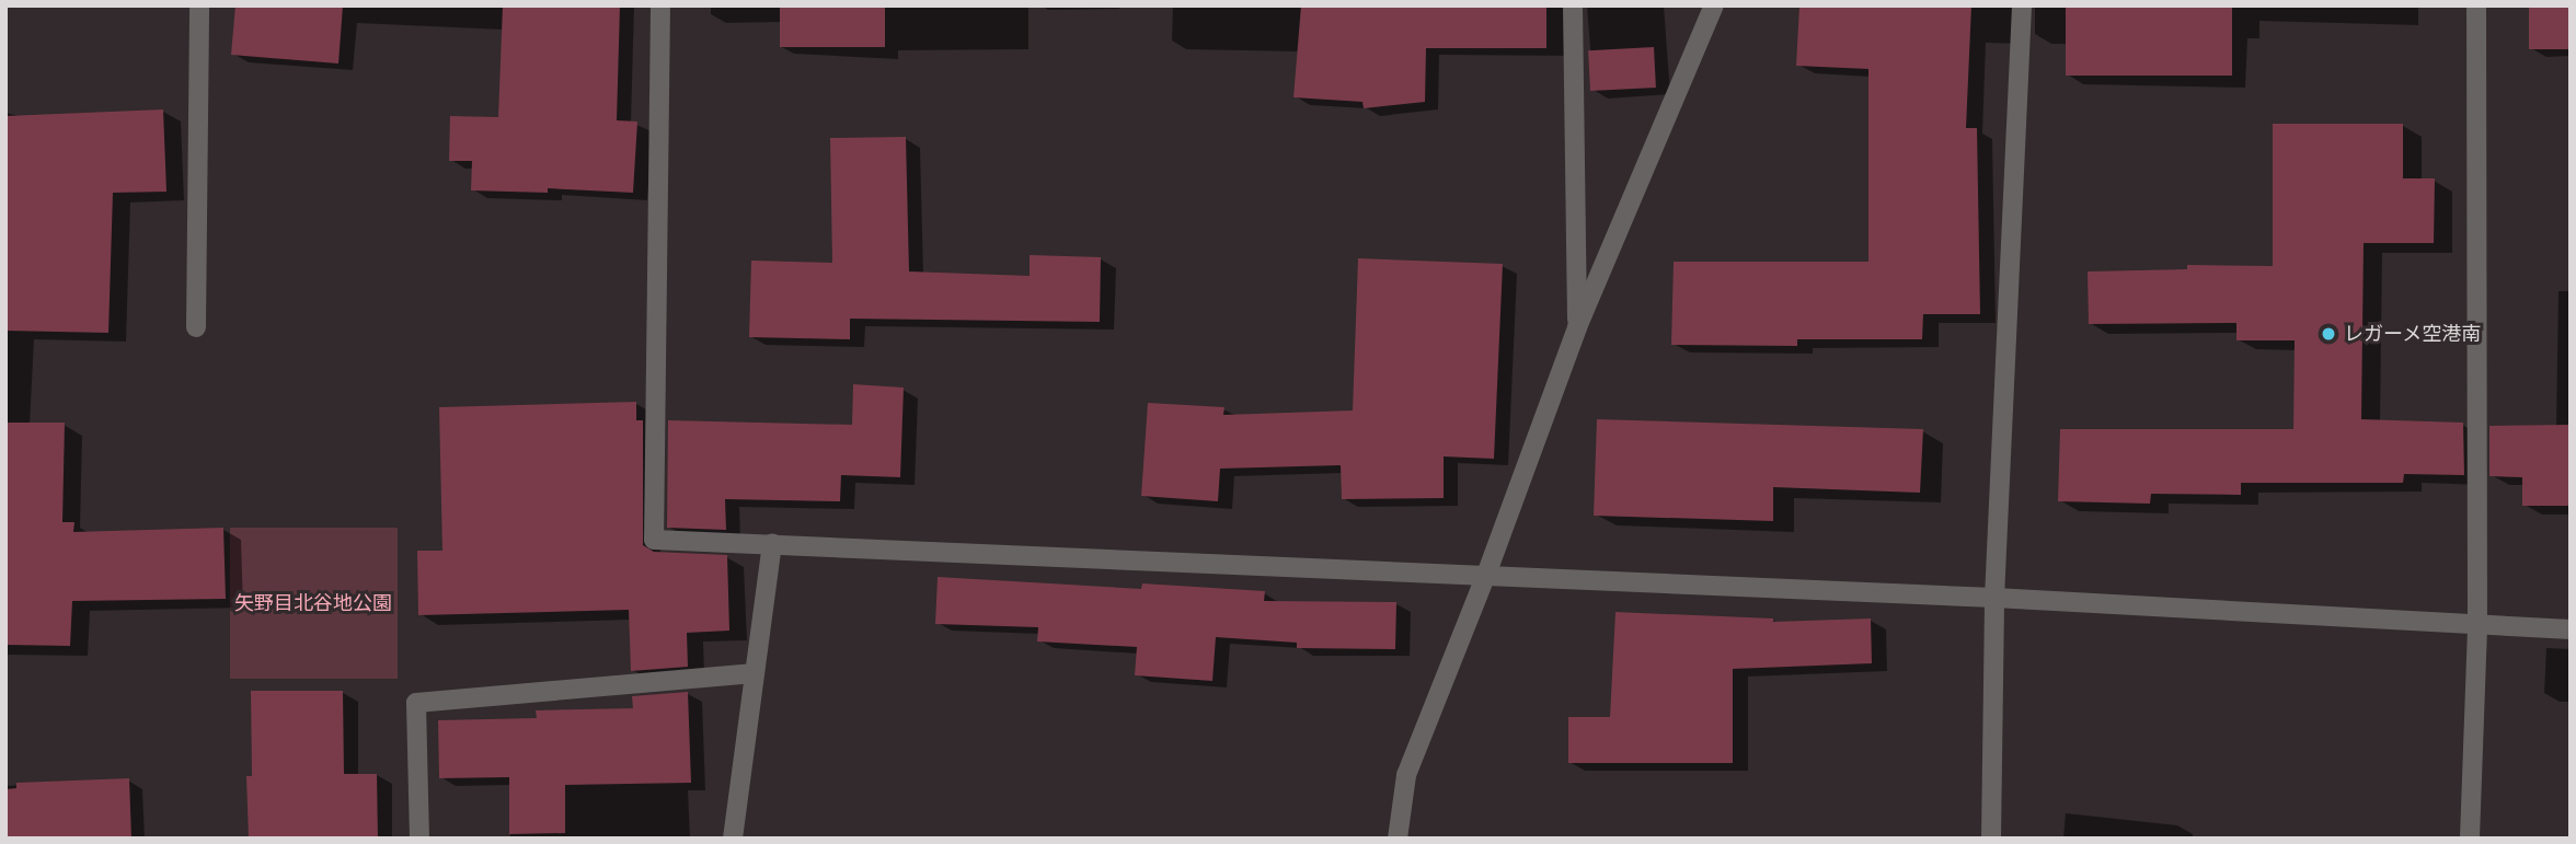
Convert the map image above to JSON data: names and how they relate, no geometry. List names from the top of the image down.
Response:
{
  "parks": ["矢野目北谷地公園"],
  "places": ["レガーメ空港南"]
}
